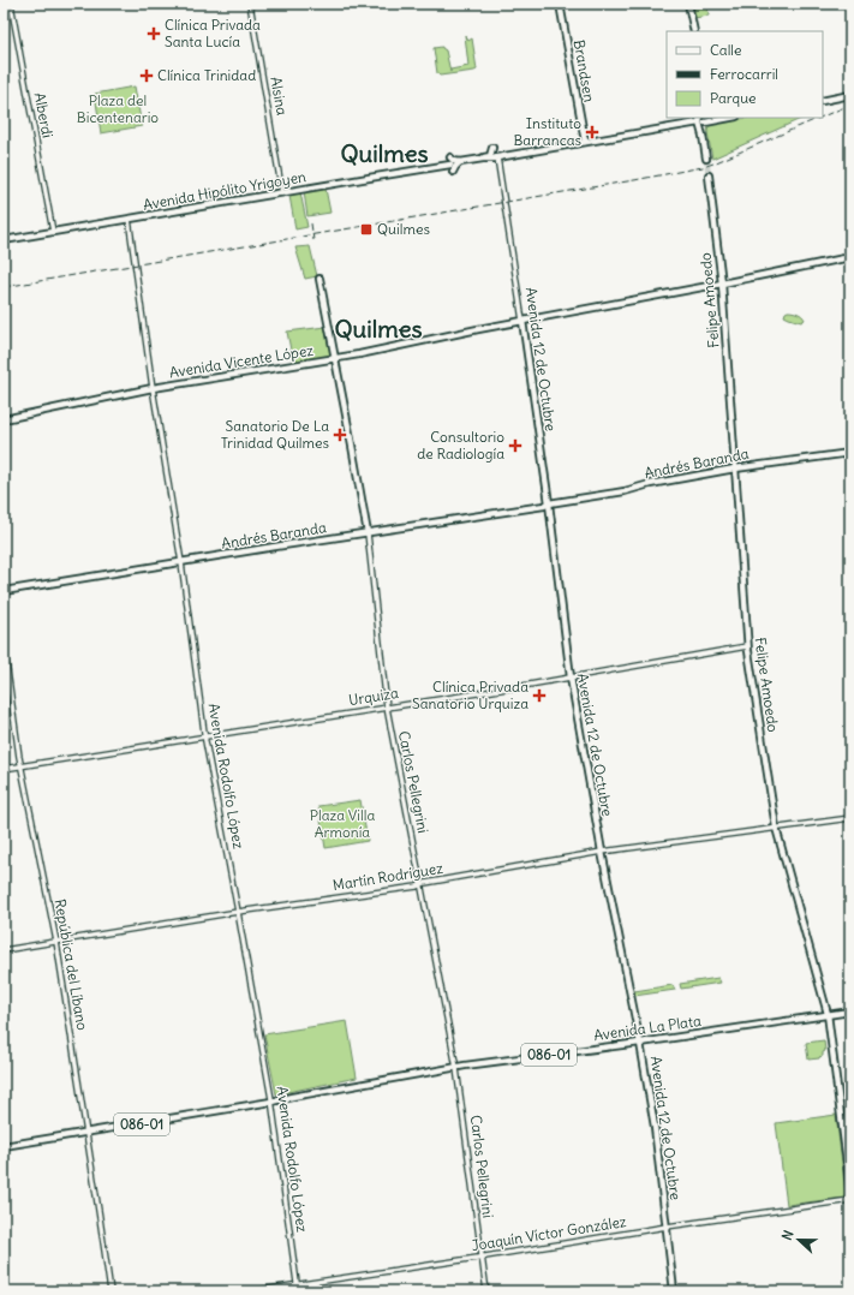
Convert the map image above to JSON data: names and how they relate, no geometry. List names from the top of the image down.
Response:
{
  "streets": {
    "main road": [
      "Brandsen",
      "Avenida Hipólito Yrigoyen",
      "Felipe Amoedo",
      "Avenida 12 de Octubre",
      "Avenida Vicente López",
      "Andrés Baranda",
      "Carlos Pellegrini",
      "Avenida La Plata",
      "086-01"
    ],
    "street": [
      "Alsina",
      "Alberdi",
      "Urquiza",
      "Avenida Rodolfo López",
      "Martín Rodríguez",
      "República del Líbano",
      "Joaquín Víctor González"
    ]
  },
  "crossings": [
    ["Alsina", "Avenida Hipólito Yrigoyen"],
    ["Alberdi", "Avenida Hipólito Yrigoyen"],
    ["Avenida Hipólito Yrigoyen", "Avenida Rodolfo López"],
    ["Felipe Amoedo", "Avenida Vicente López"],
    ["Felipe Amoedo", "Andrés Baranda"],
    ["Felipe Amoedo", "Urquiza"],
    ["Felipe Amoedo", "Martín Rodríguez"],
    ["Felipe Amoedo", "Avenida La Plata"],
    ["Avenida 12 de Octubre", "Avenida Vicente López"],
    ["Avenida 12 de Octubre", "Andrés Baranda"],
    ["Avenida 12 de Octubre", "Urquiza"],
    ["Avenida 12 de Octubre", "Martín Rodríguez"],
    ["Avenida 12 de Octubre", "Avenida La Plata"],
    ["Avenida 12 de Octubre", "Joaquín Víctor González"],
    ["Avenida Vicente López", "Avenida Rodolfo López"],
    ["Avenida Vicente López", "Carlos Pellegrini"],
    ["Andrés Baranda", "Avenida Rodolfo López"],
    ["Andrés Baranda", "Carlos Pellegrini"],
    ["Urquiza", "Avenida Rodolfo López"],
    ["Urquiza", "Carlos Pellegrini"],
    ["Urquiza", "República del Líbano"],
    ["Avenida Rodolfo López", "Martín Rodríguez"],
    ["Avenida Rodolfo López", "Avenida La Plata"],
    ["Avenida Rodolfo López", "Joaquín Víctor González"],
    ["Carlos Pellegrini", "Martín Rodríguez"],
    ["Carlos Pellegrini", "Avenida La Plata"],
    ["Carlos Pellegrini", "Joaquín Víctor González"],
    ["Martín Rodríguez", "República del Líbano"],
    ["República del Líbano", "Avenida La Plata"]
  ],
  "districts": ["Quilmes", "Quilmes"],
  "parks": ["Plaza del Bicentenario", "Plaza Villa Armonía"],
  "places": {
    "health": [
      "Clínica Privada Santa Lucía",
      "Clínica Trinidad",
      "Instituto Barrancas",
      "Sanatorio De La Trinidad Quilmes",
      "Consultorio de Radiología",
      "Clínica Privada Sanatorio Urquiza"
    ],
    "transit": ["Quilmes"]
  },
  "legend": ["Calle", "Ferrocarril", "Parque"],
  "north": "left"
}
